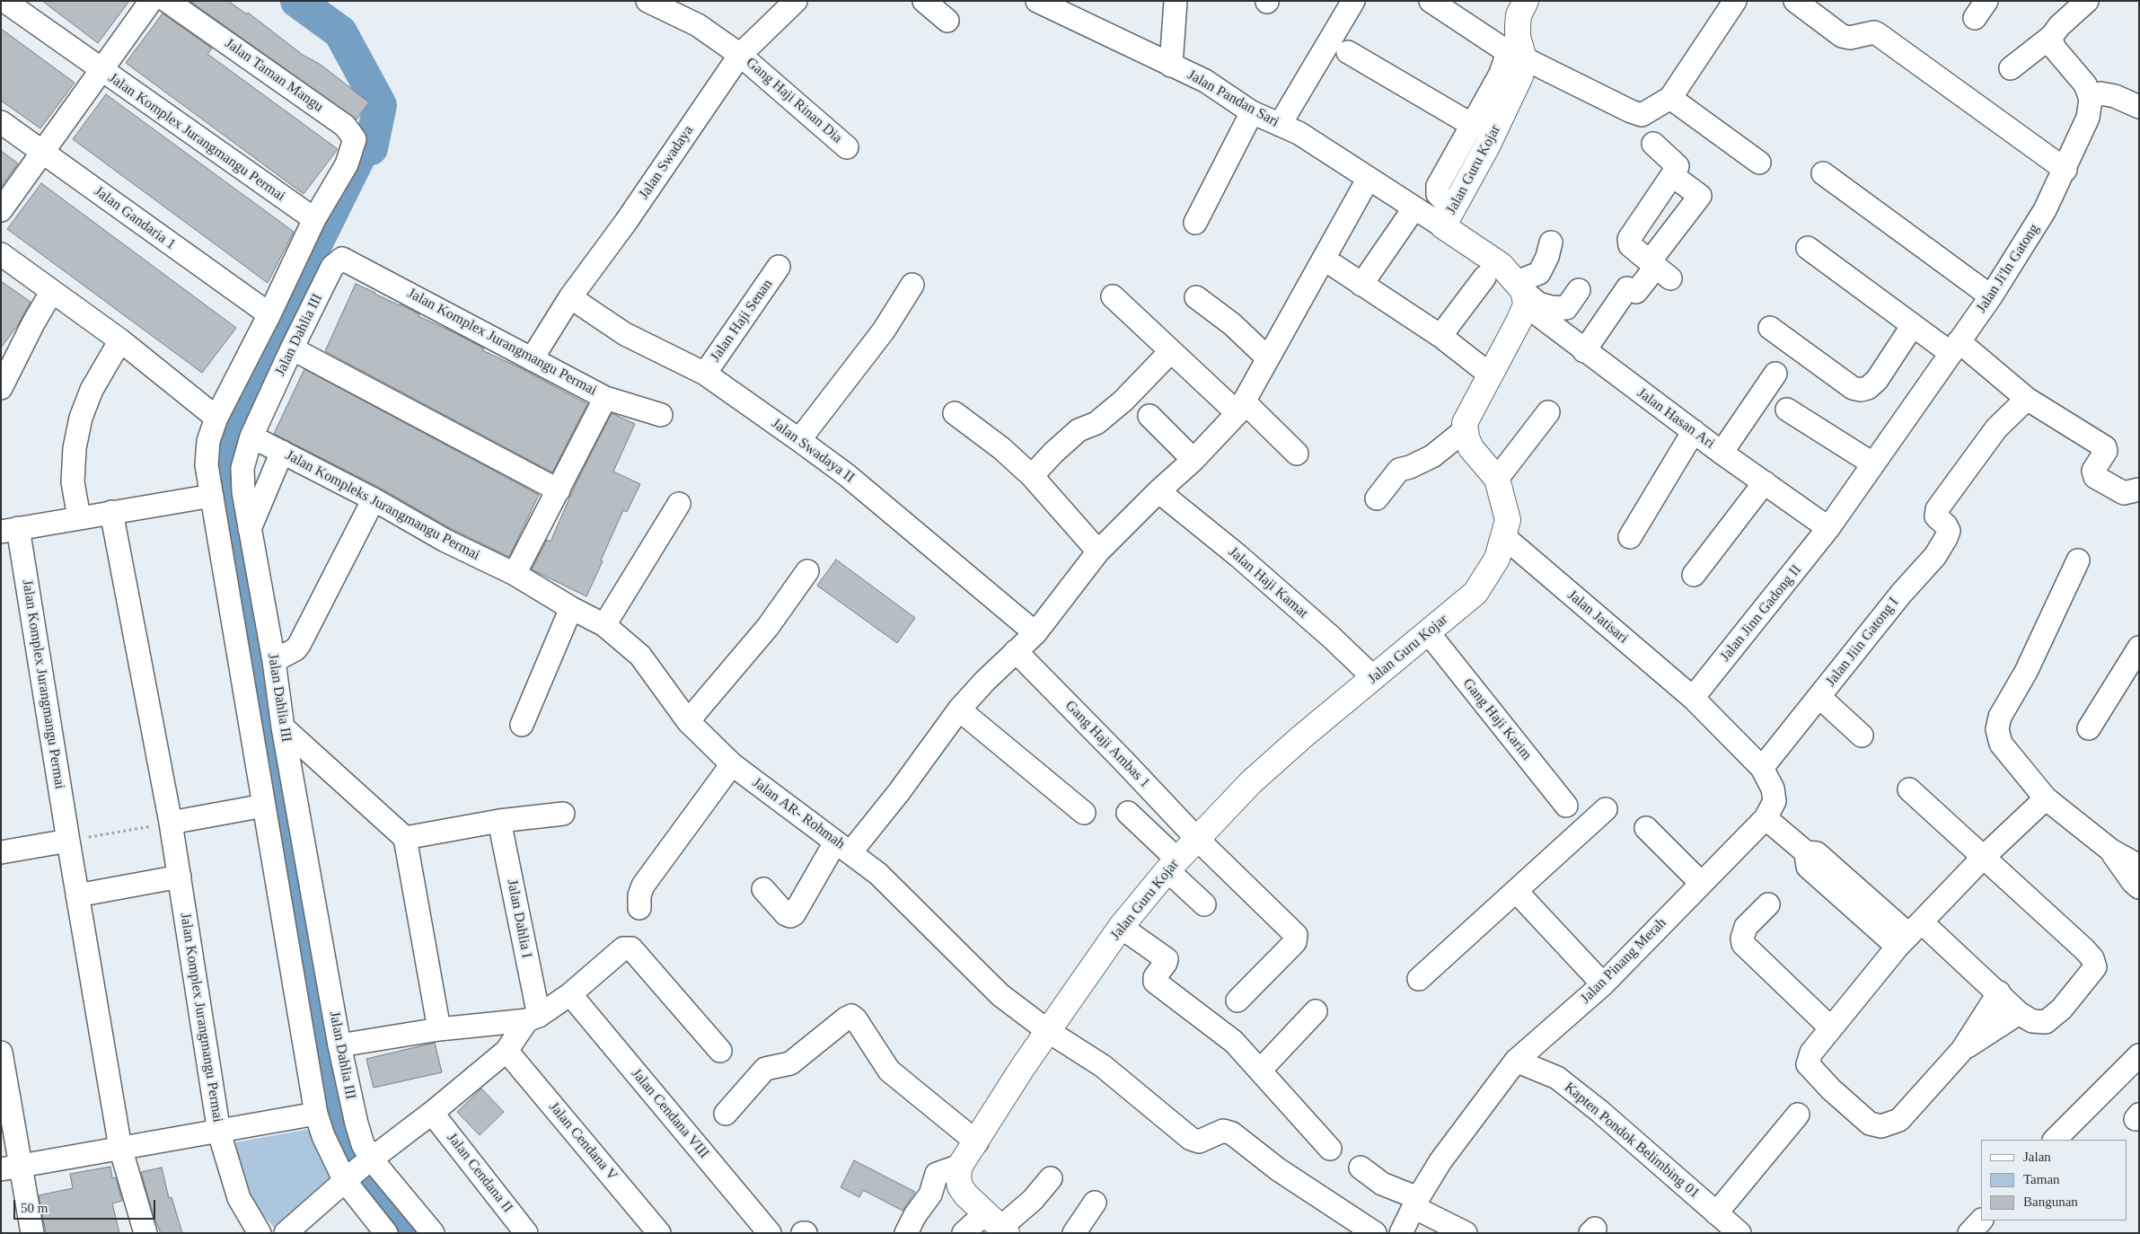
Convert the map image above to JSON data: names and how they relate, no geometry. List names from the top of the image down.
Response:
{
  "streets": {
    "street": [
      "Jalan Taman Mangu",
      "Jalan Pandan Sari",
      "Gang Haji Rinan Dia",
      "Jalan Komplex Jurangmangu Permai",
      "Jalan Swadaya",
      "Jalan Guru Kojar",
      "Jalan Gandaria 1",
      "Jalan Ji'ln Gatong",
      "Jalan Haji Senan",
      "Jalan Dahlia III",
      "Jalan Hasan Ari",
      "Jalan Swadaya II",
      "Jalan Kompleks Jurangmangu Permai",
      "Jalan Haji Kamat",
      "Jalan Jinn Gadong II",
      "Jalan Jatisari",
      "Jalan Jiin Gatong I",
      "Gang Haji Karim",
      "Gang Haji Ambas 1",
      "Jalan AR- Rohmah",
      "Jalan Dahlia I",
      "Jalan Pinang Merah",
      "Jalan Cendana VIII",
      "Kapten Pondok Belimbing 01",
      "Jalan Cendana V",
      "Jalan Cendana II"
    ]
  },
  "crossings": [
    ["Jalan Taman Mangu", "Jalan Komplex Jurangmangu Permai"],
    ["Jalan Pandan Sari", "Jalan Guru Kojar"],
    ["Gang Haji Rinan Dia", "Jalan Swadaya"],
    ["Jalan Komplex Jurangmangu Permai", "Jalan Swadaya"],
    ["Jalan Komplex Jurangmangu Permai", "Jalan Gandaria 1"],
    ["Jalan Komplex Jurangmangu Permai", "Jalan Dahlia III"],
    ["Jalan Swadaya", "Jalan Swadaya II"],
    ["Jalan Guru Kojar", "Jalan Hasan Ari"],
    ["Jalan Guru Kojar", "Jalan Haji Kamat"],
    ["Jalan Guru Kojar", "Jalan Jatisari"],
    ["Jalan Guru Kojar", "Gang Haji Karim"],
    ["Jalan Guru Kojar", "Gang Haji Ambas 1"],
    ["Jalan Guru Kojar", "Jalan AR- Rohmah"],
    ["Jalan Ji'ln Gatong", "Jalan Hasan Ari"],
    ["Jalan Ji'ln Gatong", "Jalan Jinn Gadong II"],
    ["Jalan Haji Senan", "Jalan Swadaya II"],
    ["Jalan Dahlia III", "Jalan Kompleks Jurangmangu Permai"],
    ["Jalan Hasan Ari", "Jalan Jinn Gadong II"],
    ["Jalan Jinn Gadong II", "Jalan Jatisari"],
    ["Jalan Jinn Gadong II", "Jalan Pinang Merah"],
    ["Jalan Jatisari", "Jalan Pinang Merah"],
    ["Jalan Jiin Gatong I", "Jalan Pinang Merah"],
    ["Jalan Pinang Merah", "Kapten Pondok Belimbing 01"]
  ],
  "legend": ["Jalan", "Taman", "Bangunan"],
  "scale_bar": "50 m"
}
